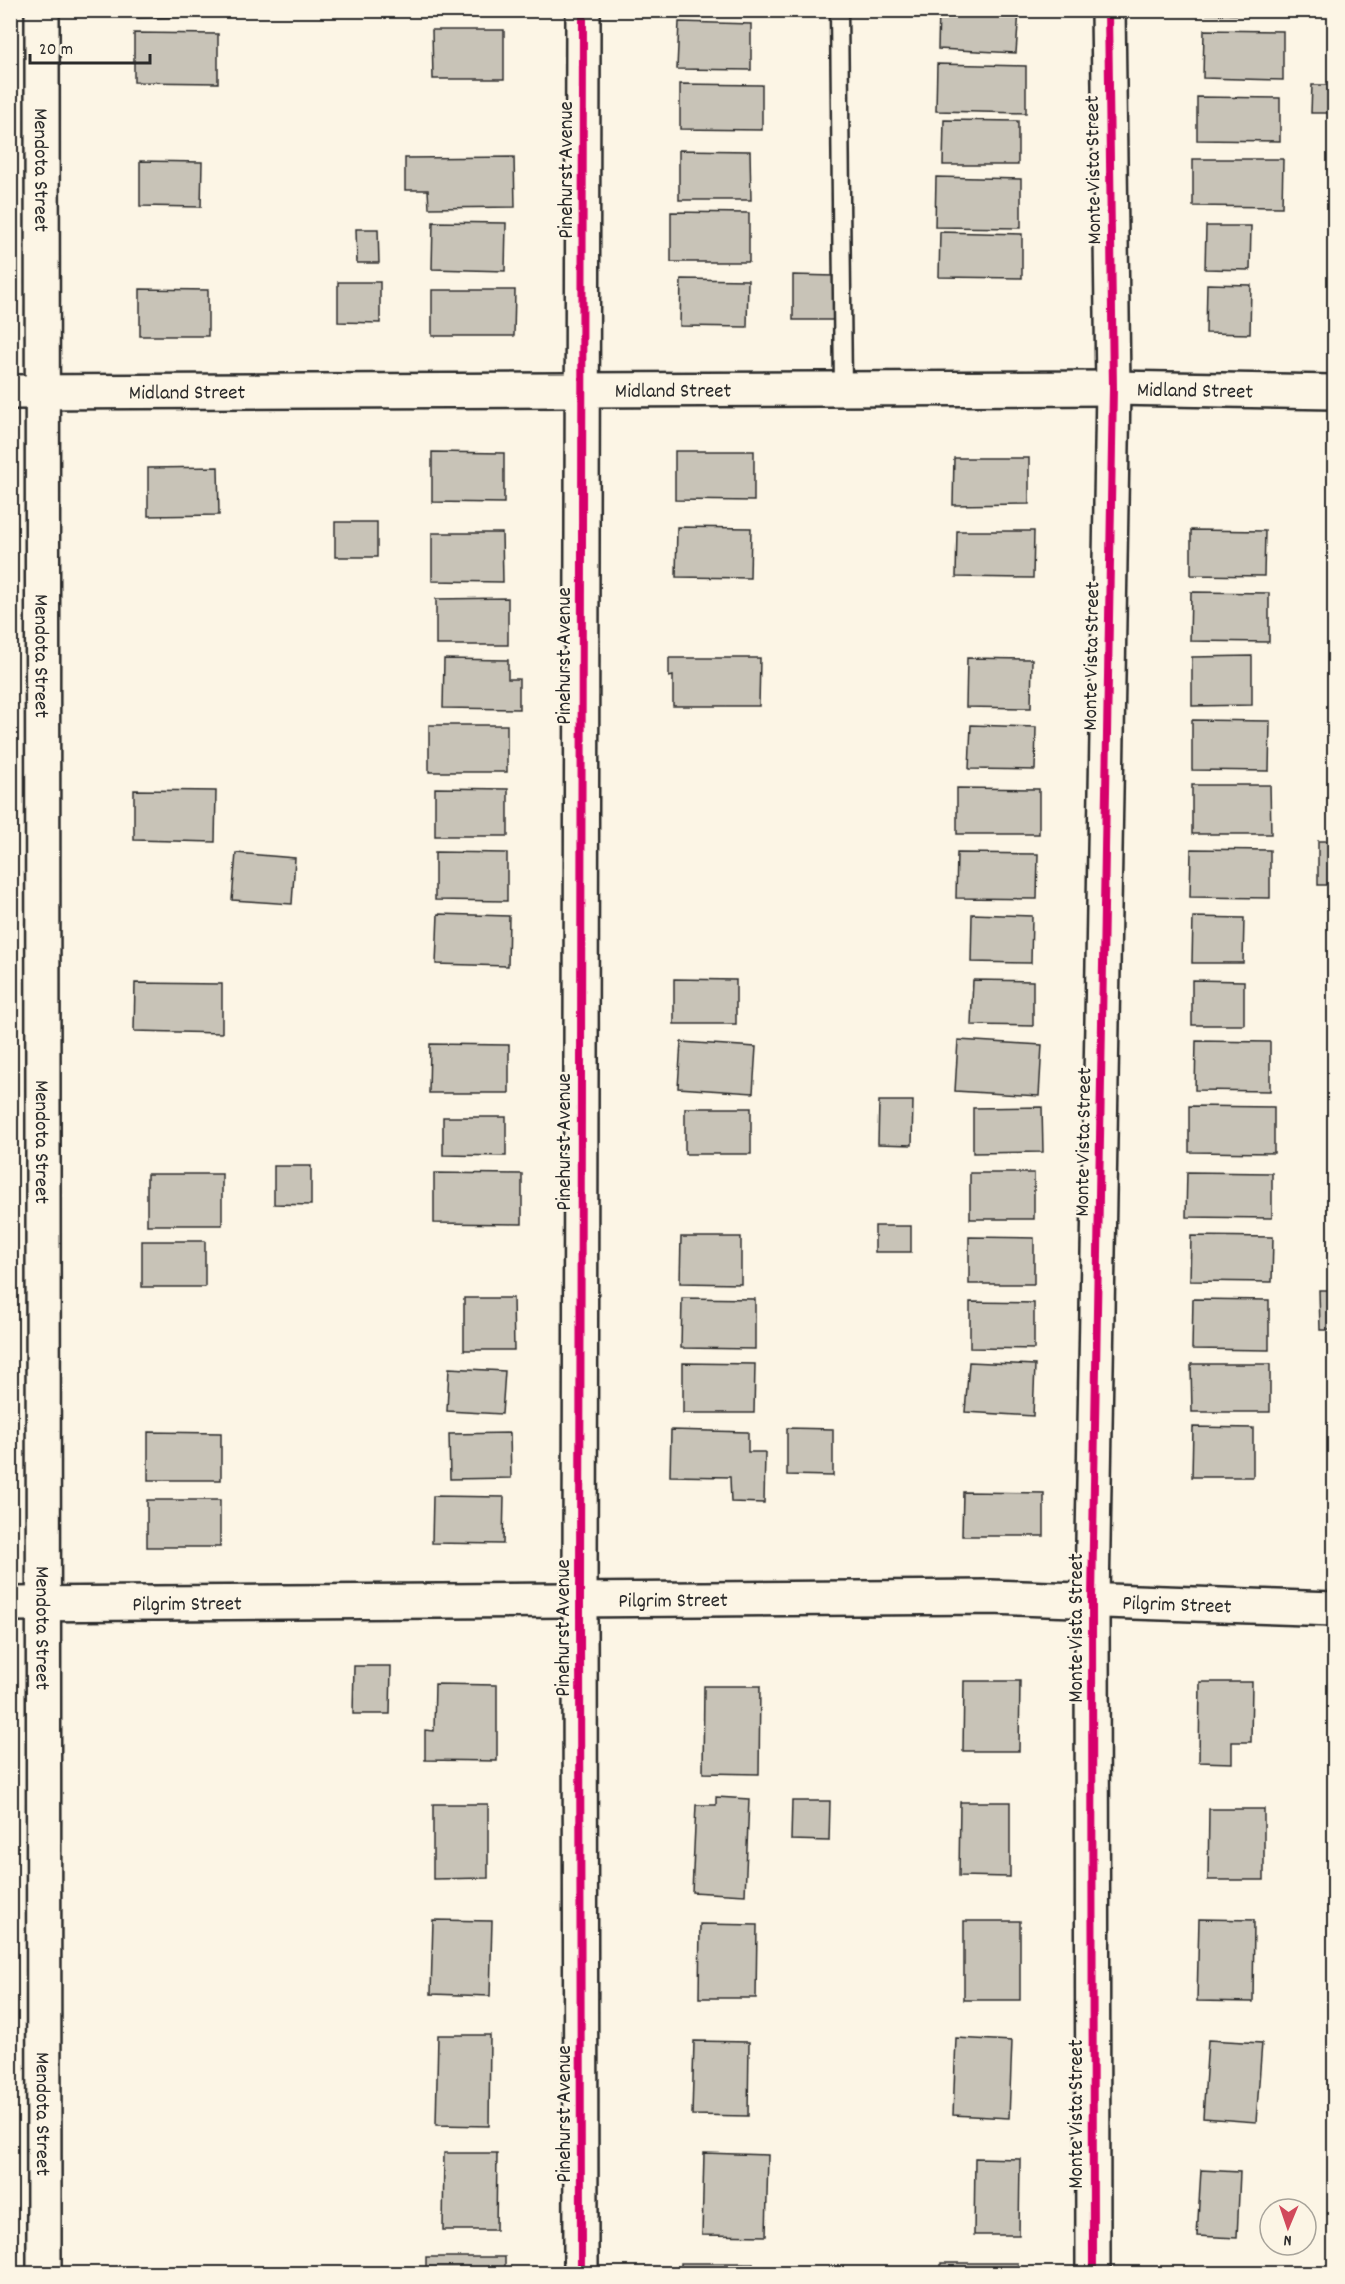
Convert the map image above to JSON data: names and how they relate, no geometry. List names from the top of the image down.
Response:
{
  "streets": {
    "street": [
      "Mendota Street",
      "Pinehurst Avenue",
      "Monte Vista Street",
      "Midland Street",
      "Pilgrim Street"
    ]
  },
  "crossings": [
    ["Mendota Street", "Midland Street"],
    ["Mendota Street", "Pilgrim Street"],
    ["Pinehurst Avenue", "Midland Street"],
    ["Pinehurst Avenue", "Pilgrim Street"],
    ["Monte Vista Street", "Midland Street"],
    ["Monte Vista Street", "Pilgrim Street"]
  ],
  "scale_bar": "20 m",
  "north": "bottom"
}
